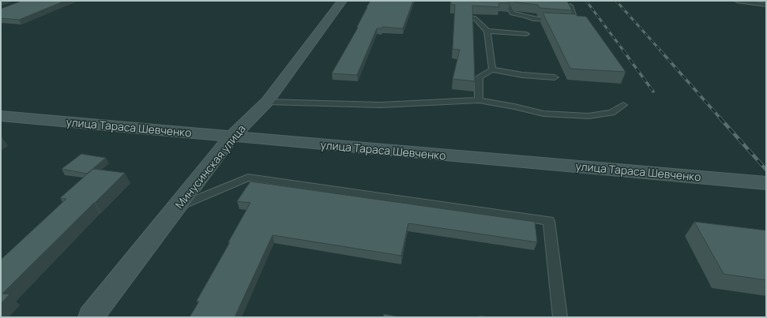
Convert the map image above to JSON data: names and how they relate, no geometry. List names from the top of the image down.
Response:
{
  "streets": {
    "street": ["улица Тараса Шевченко", "Минусинская улица"]
  },
  "crossings": [
    ["улица Тараса Шевченко", "Минусинская улица"]
  ]
}
